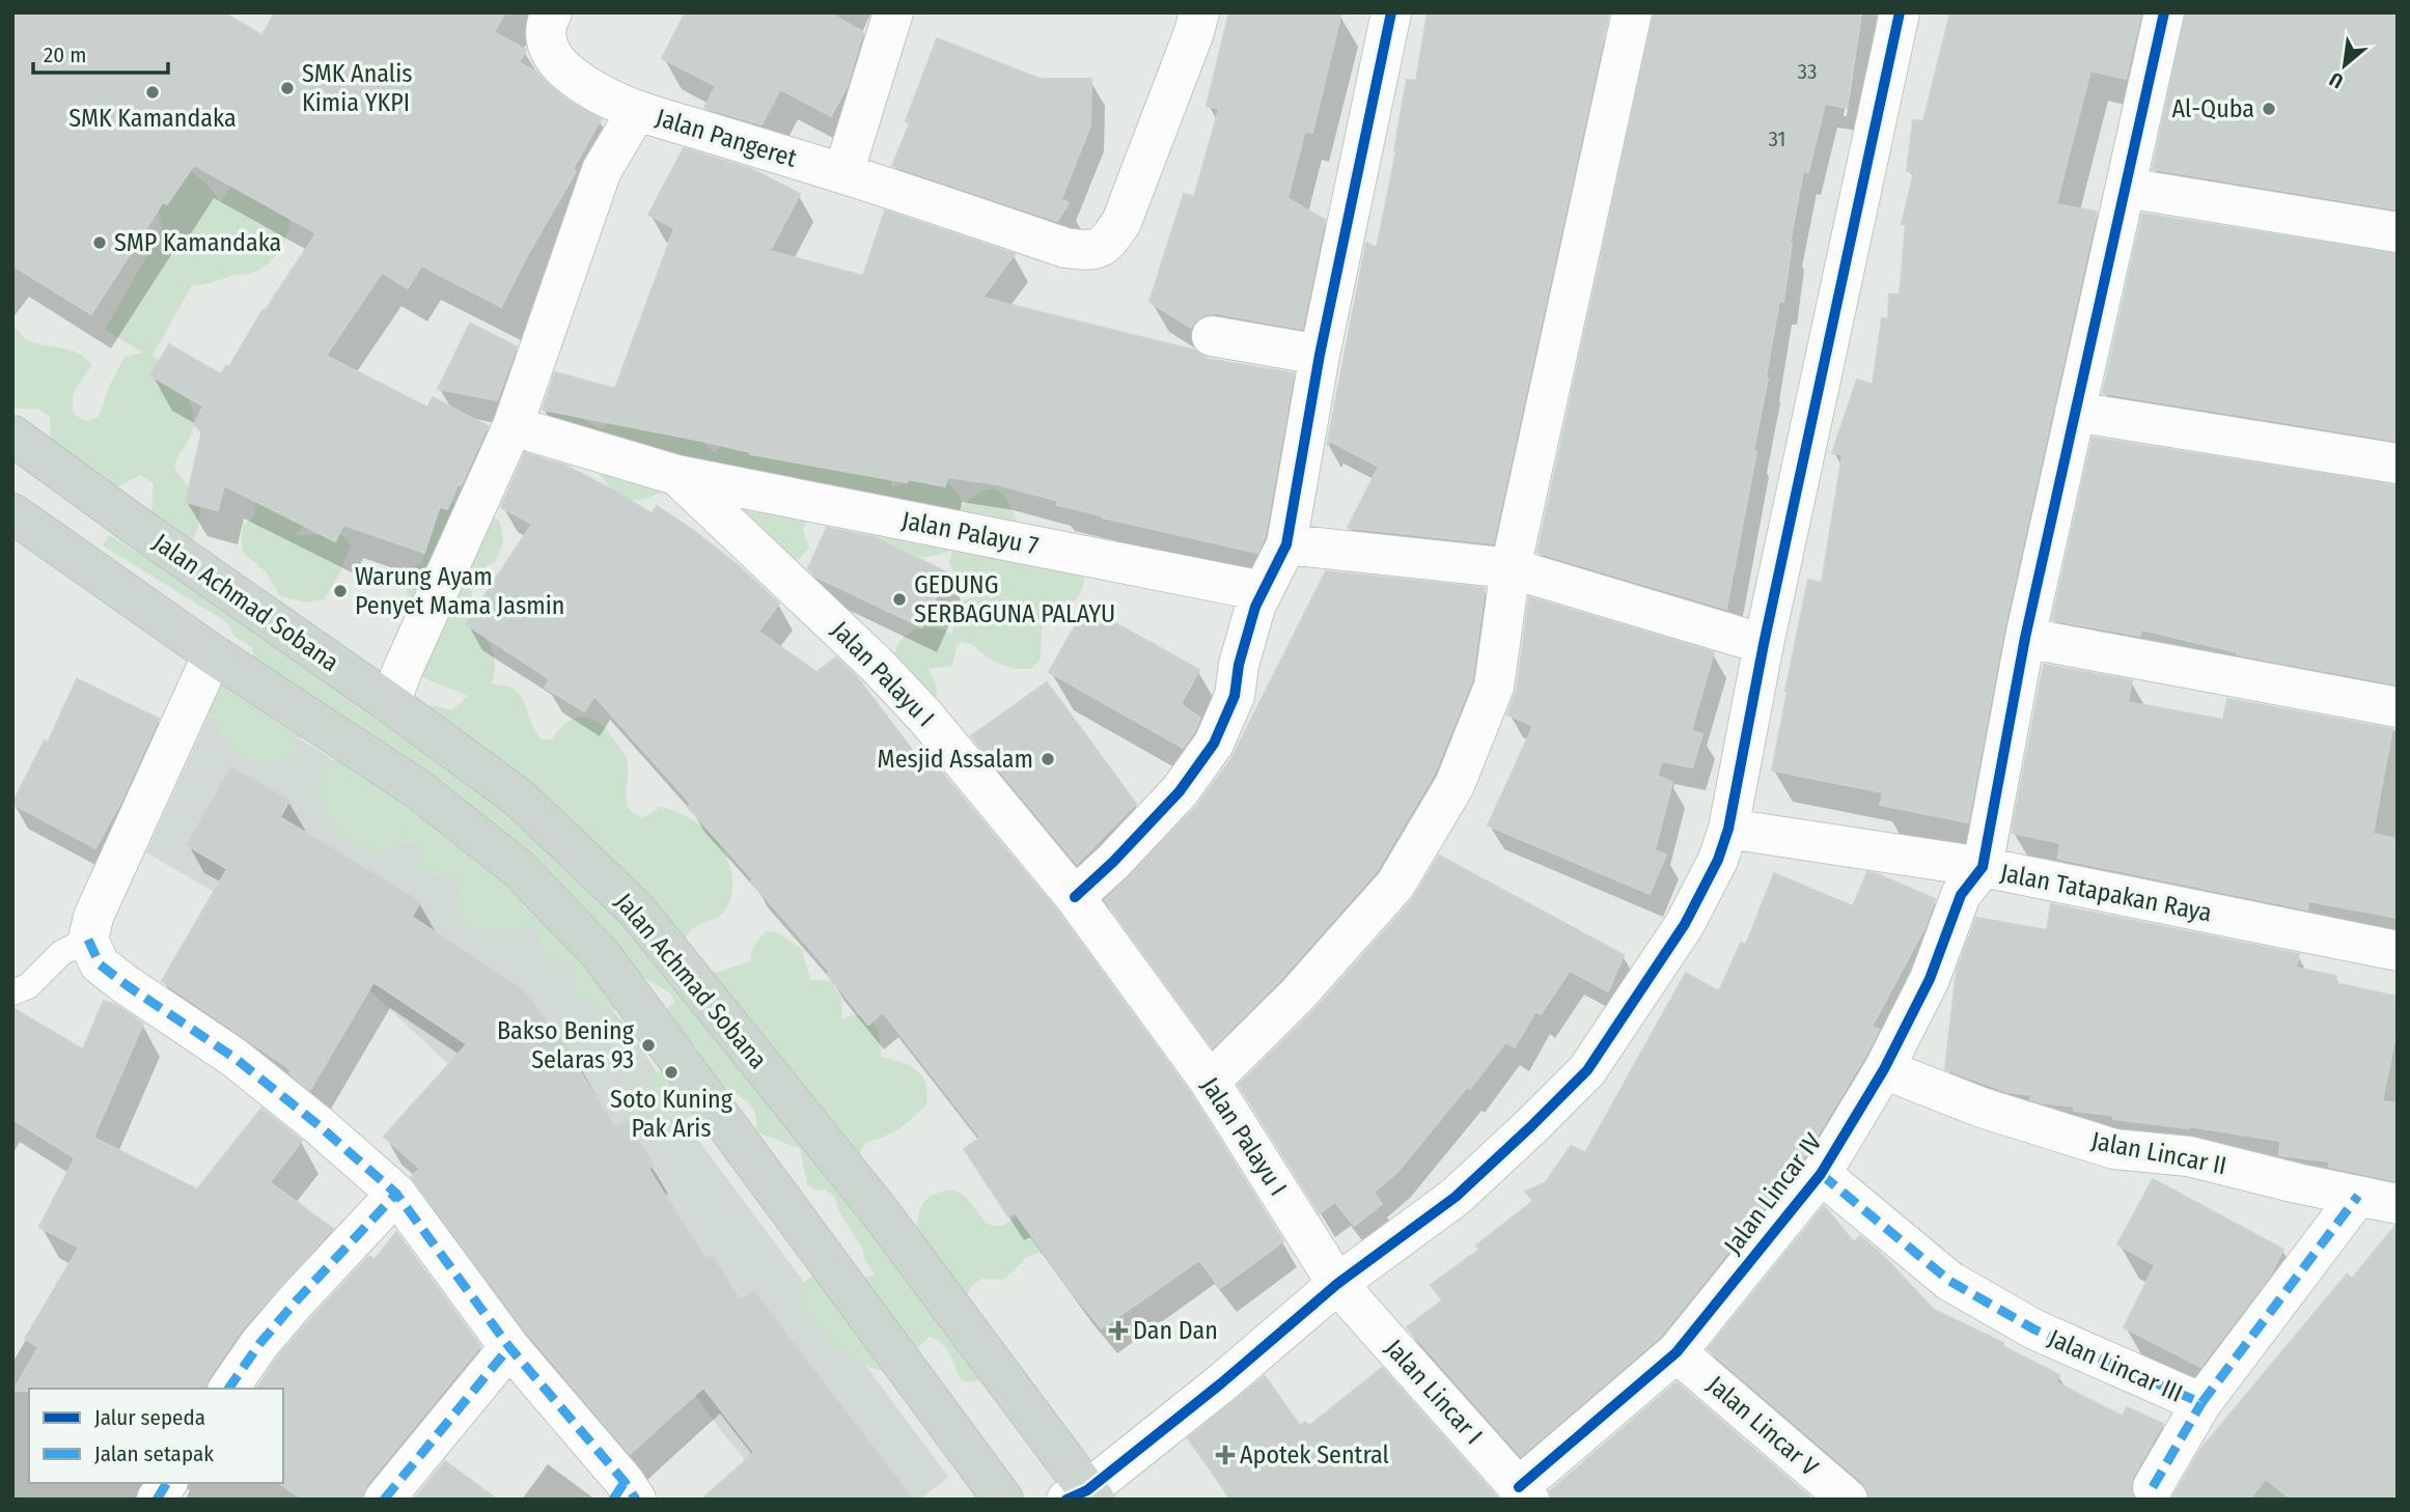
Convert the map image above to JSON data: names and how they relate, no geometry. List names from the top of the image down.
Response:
{
  "streets": {
    "main road": ["Jalan Achmad Sobana"],
    "street": [
      "Jalan Pangeret",
      "Jalan Palayu 7",
      "Jalan Palayu I",
      "Jalan Tatapakan Raya",
      "Jalan Lincar II",
      "Jalan Lincar IV",
      "Jalan Lincar III",
      "Jalan Lincar I",
      "Jalan Lincar V"
    ]
  },
  "crossings": [
    ["Jalan Pangeret", "Jalan Achmad Sobana"],
    ["Jalan Pangeret", "Jalan Palayu I"],
    ["Jalan Palayu 7", "Jalan Palayu I"],
    ["Jalan Palayu I", "Jalan Lincar I"],
    ["Jalan Tatapakan Raya", "Jalan Lincar IV"],
    ["Jalan Lincar II", "Jalan Lincar IV"],
    ["Jalan Lincar II", "Jalan Lincar III"],
    ["Jalan Lincar IV", "Jalan Lincar III"],
    ["Jalan Lincar IV", "Jalan Lincar I"],
    ["Jalan Lincar IV", "Jalan Lincar V"]
  ],
  "places": {
    "other": [
      "SMK Analis Kimia YKPI",
      "SMK Kamandaka",
      "Al-Quba",
      "SMP Kamandaka",
      "Warung Ayam Penyet Mama Jasmin",
      "GEDUNG SERBAGUNA PALAYU",
      "Mesjid Assalam",
      "Bakso Bening Selaras 93",
      "Soto Kuning Pak Aris"
    ],
    "health": ["Dan Dan", "Apotek Sentral"]
  },
  "house_numbers": ["33", "31"],
  "legend": ["Jalur sepeda", "Jalan setapak"],
  "scale_bar": "20 m",
  "north": "bottom left"
}
